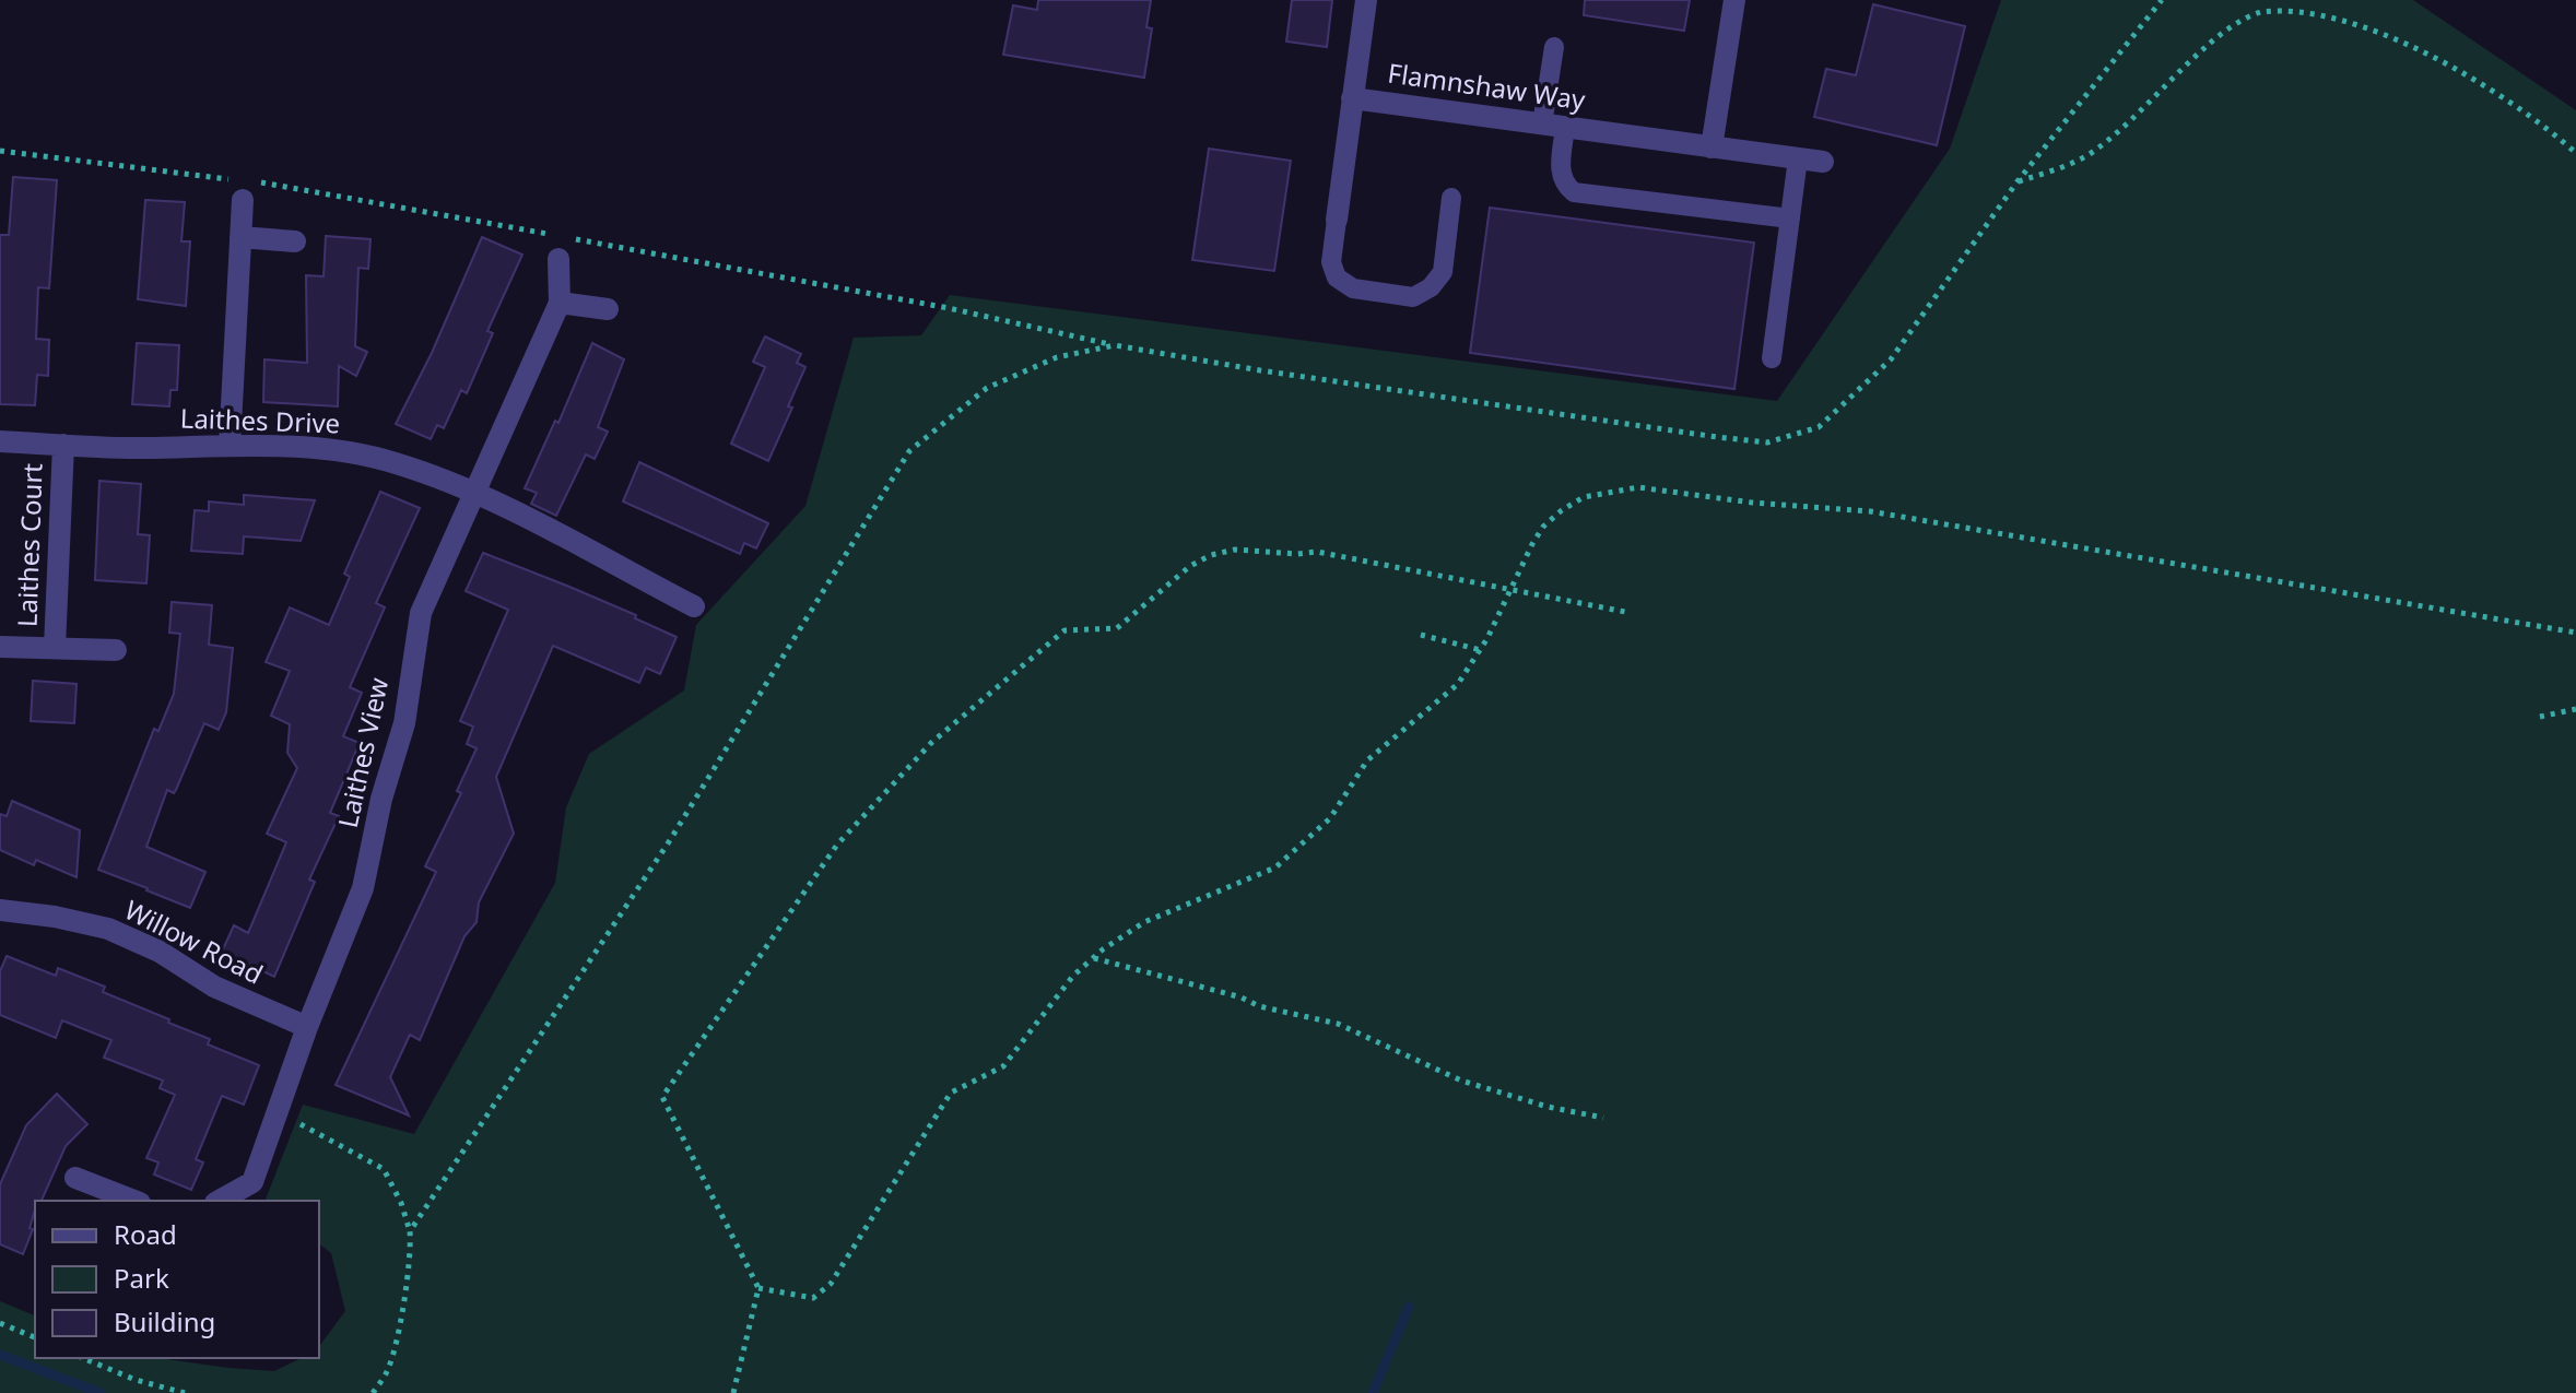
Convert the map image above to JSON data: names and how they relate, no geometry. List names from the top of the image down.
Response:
{
  "streets": {
    "street": [
      "Flamnshaw Way",
      "Laithes Drive",
      "Laithes Court",
      "Laithes View",
      "Willow Road"
    ]
  },
  "crossings": [
    ["Laithes Drive", "Laithes Court"],
    ["Laithes Drive", "Laithes View"],
    ["Laithes View", "Willow Road"]
  ],
  "legend": ["Road", "Park", "Building"]
}
